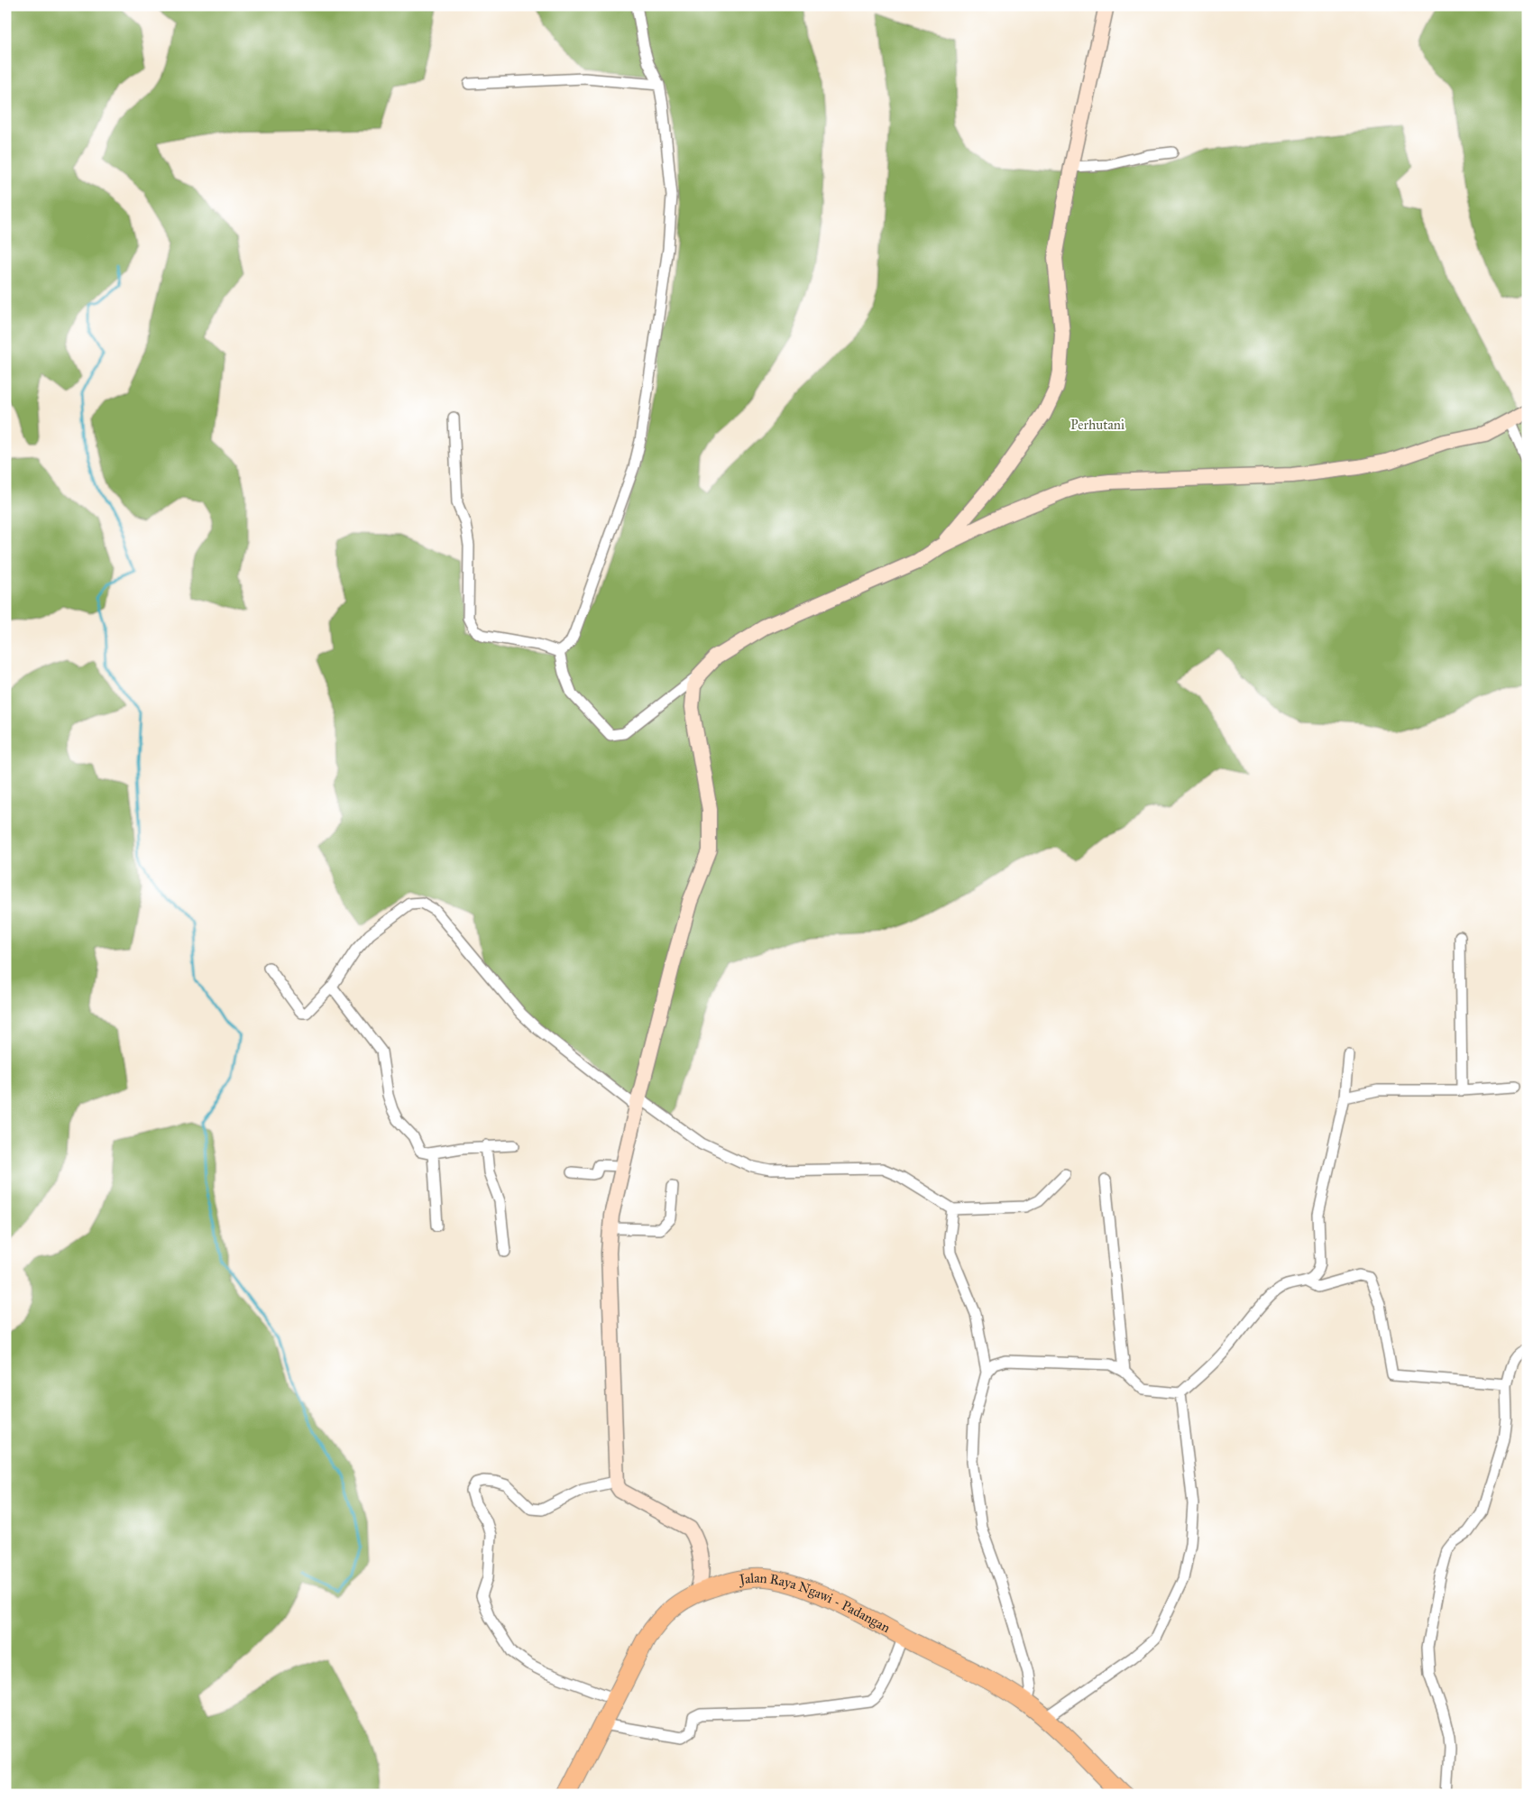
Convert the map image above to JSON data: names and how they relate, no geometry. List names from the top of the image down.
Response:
{
  "streets": {
    "highway": ["Jalan Raya Ngawi - Padangan"]
  },
  "parks": ["Perhutani"]
}
